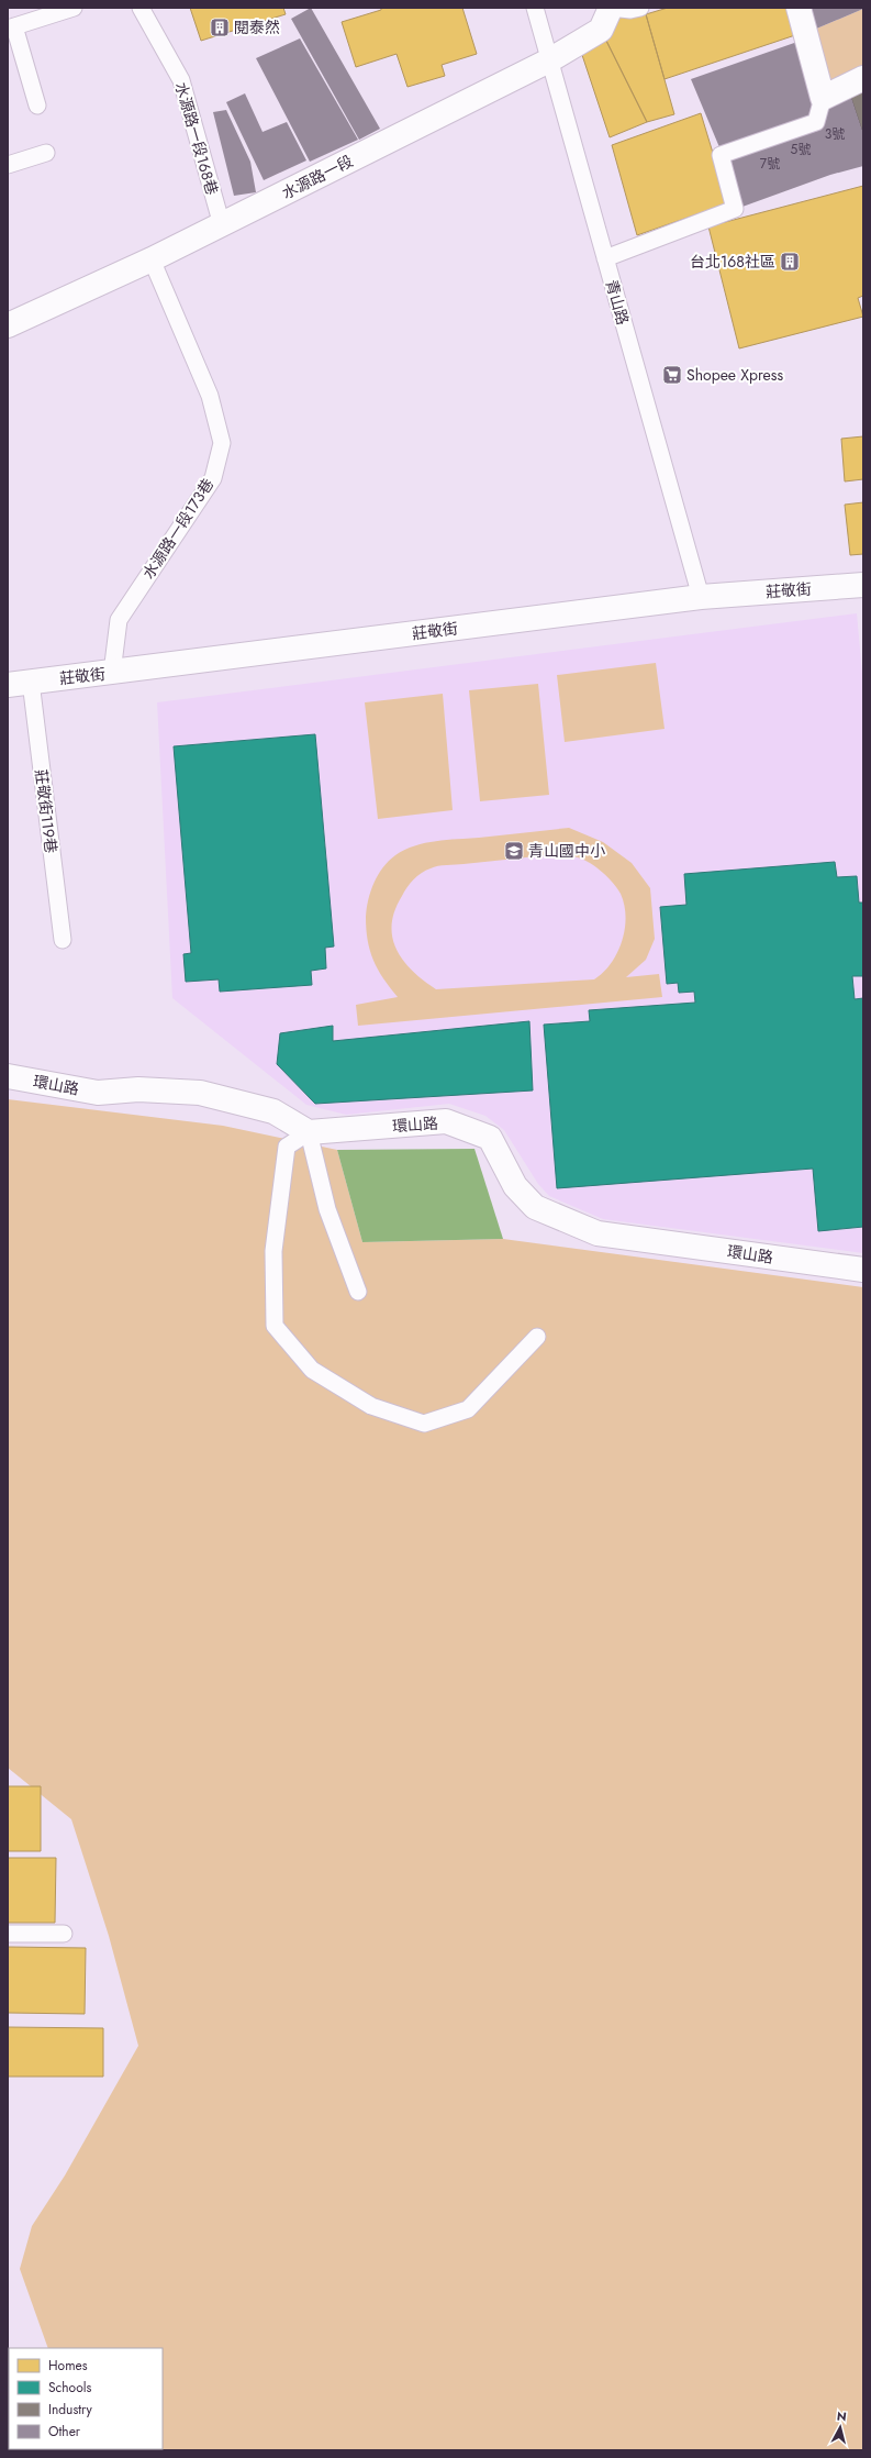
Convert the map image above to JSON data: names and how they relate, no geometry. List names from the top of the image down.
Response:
{
  "streets": {
    "street": ["水源路一段", "莊敬街", "環山路"],
    "lane": [
      "水源路一段168巷",
      "青山路",
      "水源路一段173巷",
      "莊敬街119巷"
    ]
  },
  "crossings": [
    ["水源路一段168巷", "水源路一段"],
    ["水源路一段", "青山路"],
    ["水源路一段", "水源路一段173巷"],
    ["青山路", "莊敬街"],
    ["水源路一段173巷", "莊敬街"],
    ["莊敬街", "莊敬街119巷"]
  ],
  "places": {
    "building": ["閱泰然", "台北168社區"],
    "supermarket": ["Shopee Xpress"],
    "school or university": ["青山國中小"]
  },
  "house_numbers": ["3號", "5號", "7號"],
  "legend": [
    "Homes",
    "Schools",
    "Industry",
    "Other"
  ],
  "north": "top"
}
